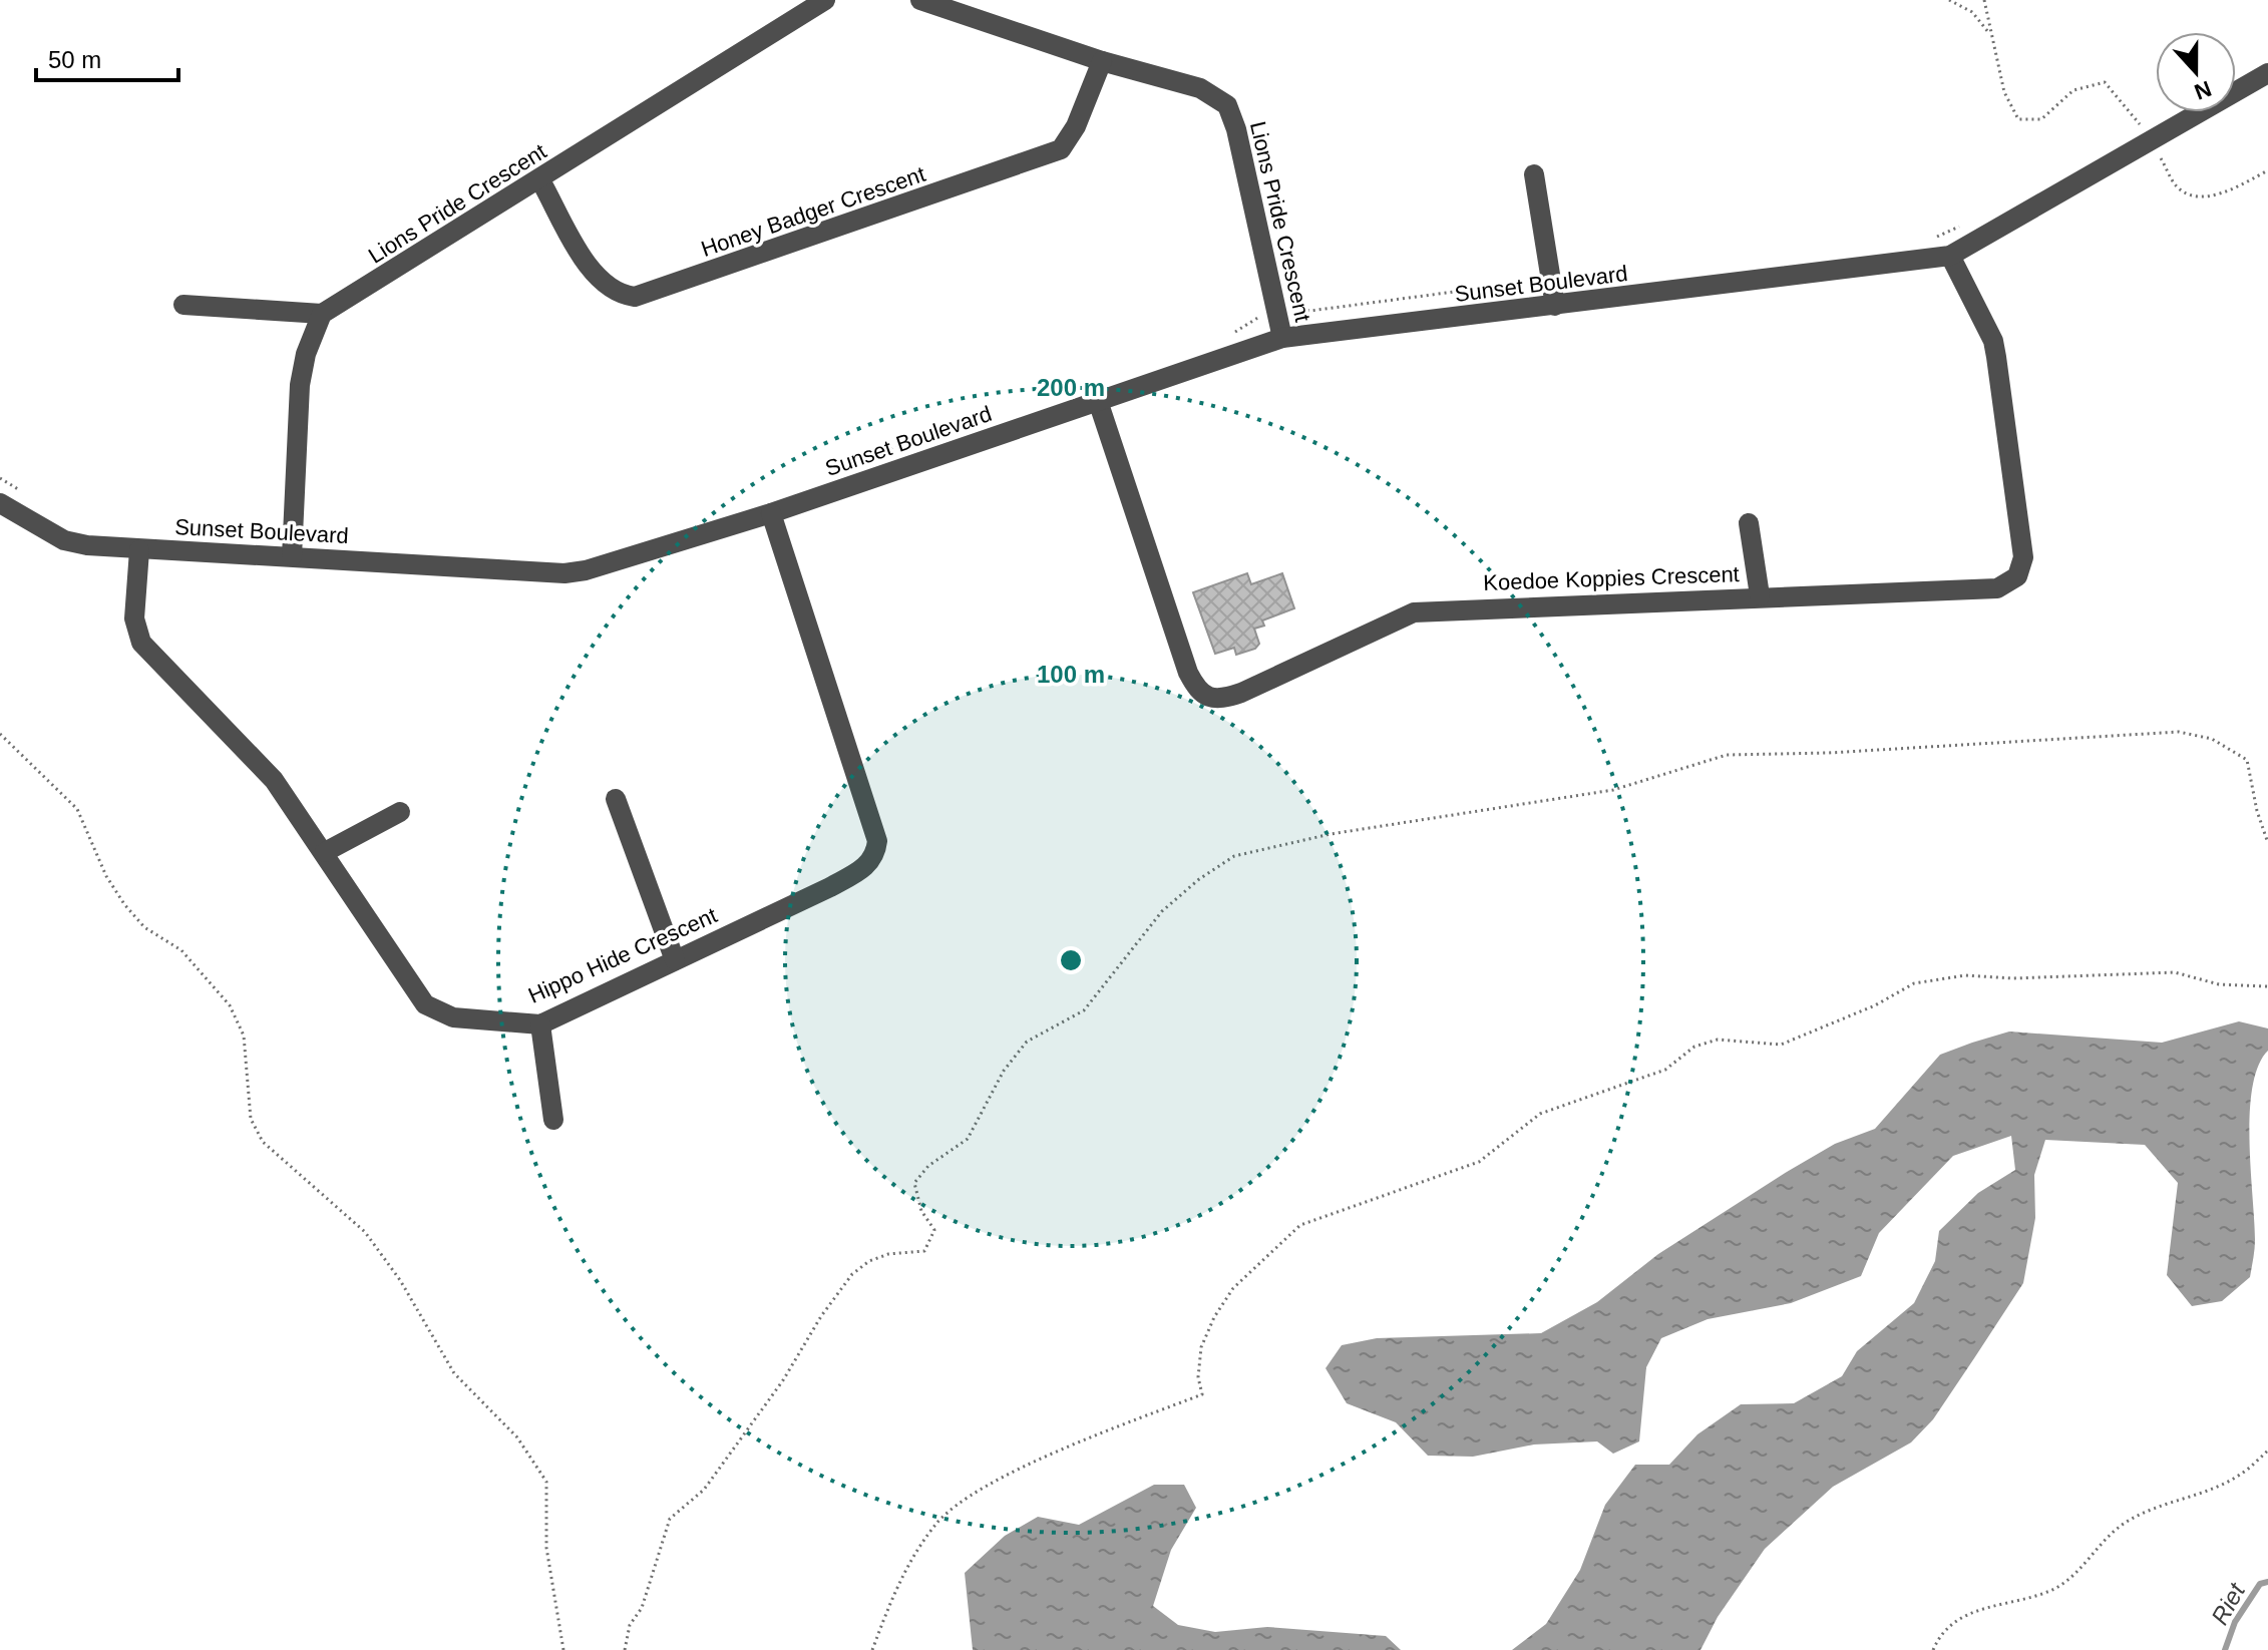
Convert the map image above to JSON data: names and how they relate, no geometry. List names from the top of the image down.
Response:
{
  "streets": {
    "street": [
      "Lions Pride Crescent",
      "Honey Badger Crescent",
      "Sunset Boulevard",
      "Koedoe Koppies Crescent",
      "Hippo Hide Crescent"
    ]
  },
  "crossings": [
    ["Lions Pride Crescent", "Honey Badger Crescent"],
    ["Lions Pride Crescent", "Sunset Boulevard"],
    ["Sunset Boulevard", "Koedoe Koppies Crescent"],
    ["Sunset Boulevard", "Hippo Hide Crescent"]
  ],
  "water": ["Riet"],
  "scale_bar": "50 m",
  "north": "bottom",
  "rings": ["200 m", "100 m"]
}
